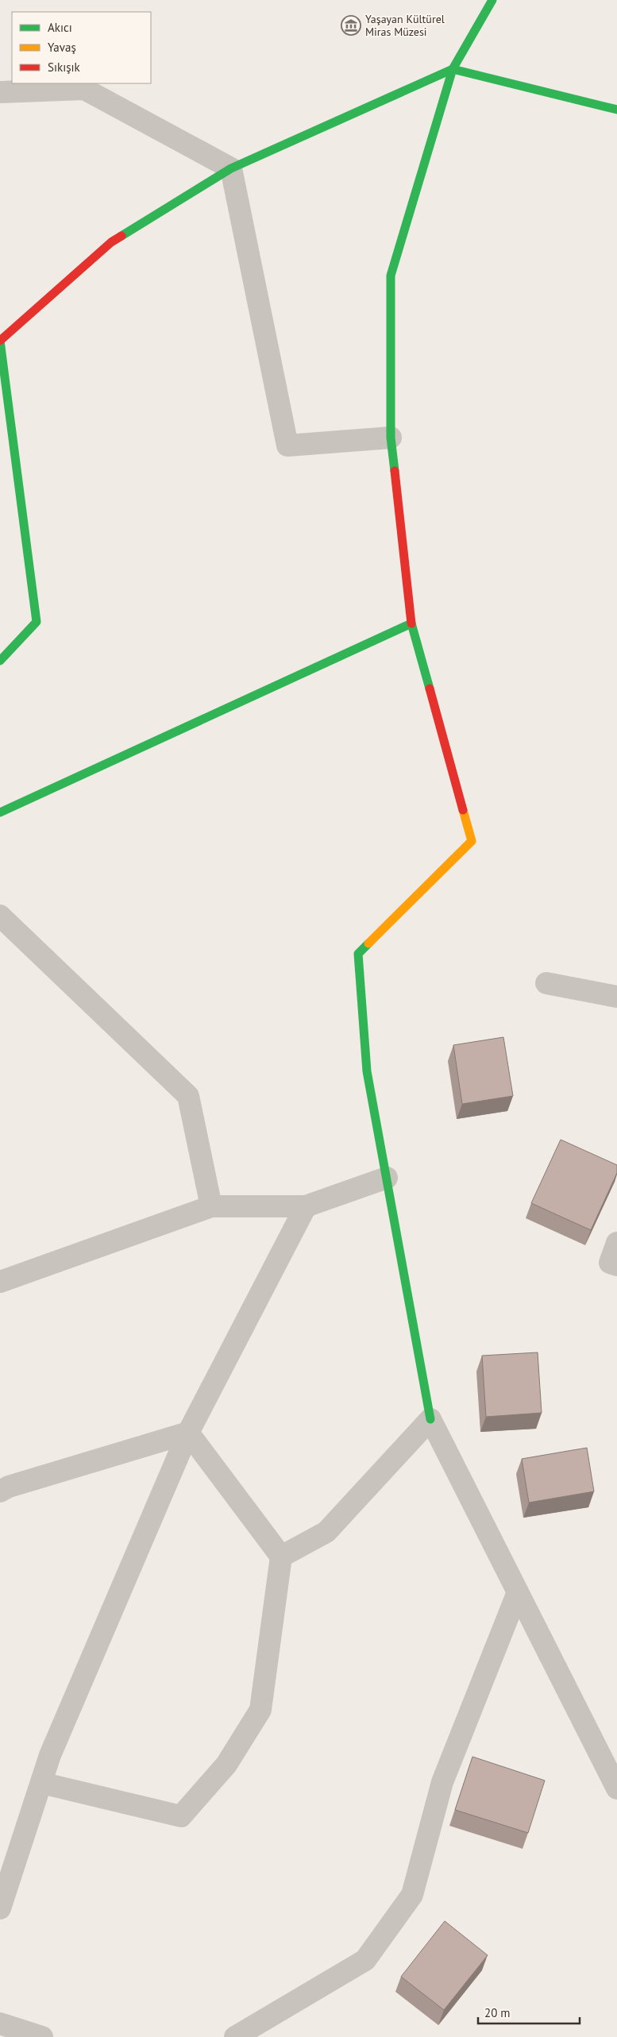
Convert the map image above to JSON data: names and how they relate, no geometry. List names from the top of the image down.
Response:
{
  "places": {
    "museum": ["Yaşayan Kültürel Miras Müzesi"]
  },
  "legend": ["Akıcı", "Yavaş", "Sıkışık"],
  "scale_bar": "20 m"
}
